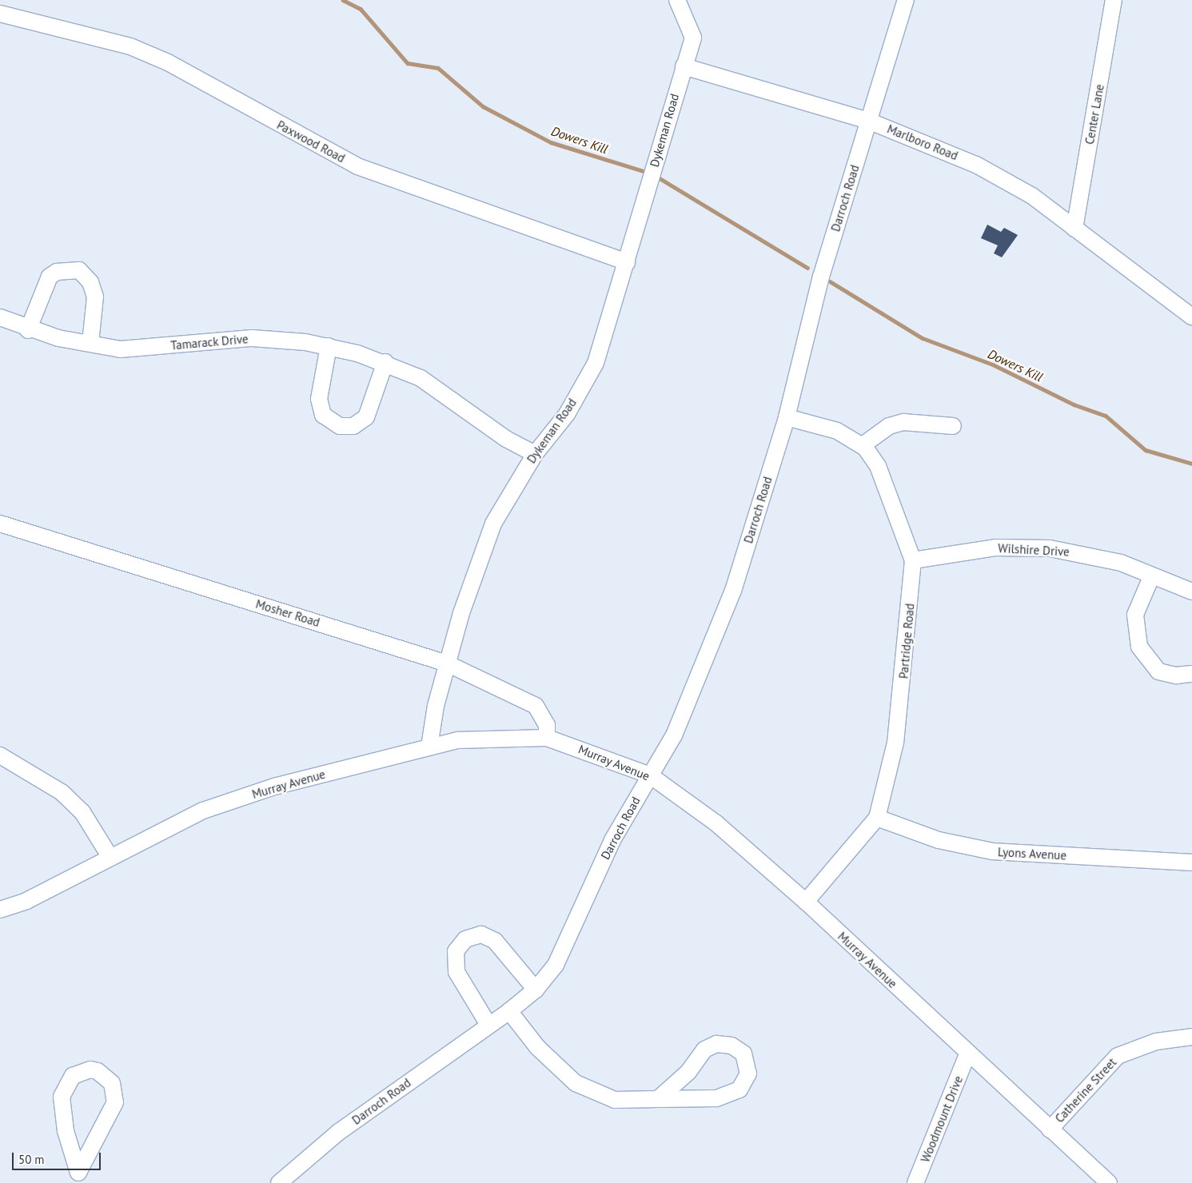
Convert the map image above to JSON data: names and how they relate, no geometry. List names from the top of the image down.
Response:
{
  "streets": {
    "street": [
      "Center Lane",
      "Dykeman Road",
      "Paxwood Road",
      "Marlboro Road",
      "Darroch Road",
      "Tamarack Drive",
      "Wilshire Drive",
      "Mosher Road",
      "Partridge Road",
      "Murray Avenue",
      "Lyons Avenue",
      "Catherine Street",
      "Woodmount Drive"
    ]
  },
  "crossings": [
    ["Center Lane", "Marlboro Road"],
    ["Dykeman Road", "Paxwood Road"],
    ["Dykeman Road", "Marlboro Road"],
    ["Dykeman Road", "Tamarack Drive"],
    ["Dykeman Road", "Mosher Road"],
    ["Dykeman Road", "Murray Avenue"],
    ["Marlboro Road", "Darroch Road"],
    ["Darroch Road", "Partridge Road"],
    ["Darroch Road", "Murray Avenue"],
    ["Wilshire Drive", "Partridge Road"],
    ["Mosher Road", "Murray Avenue"],
    ["Partridge Road", "Murray Avenue"],
    ["Partridge Road", "Lyons Avenue"],
    ["Murray Avenue", "Catherine Street"],
    ["Murray Avenue", "Woodmount Drive"]
  ],
  "water": ["Dowers Kill"],
  "scale_bar": "50 m"
}
